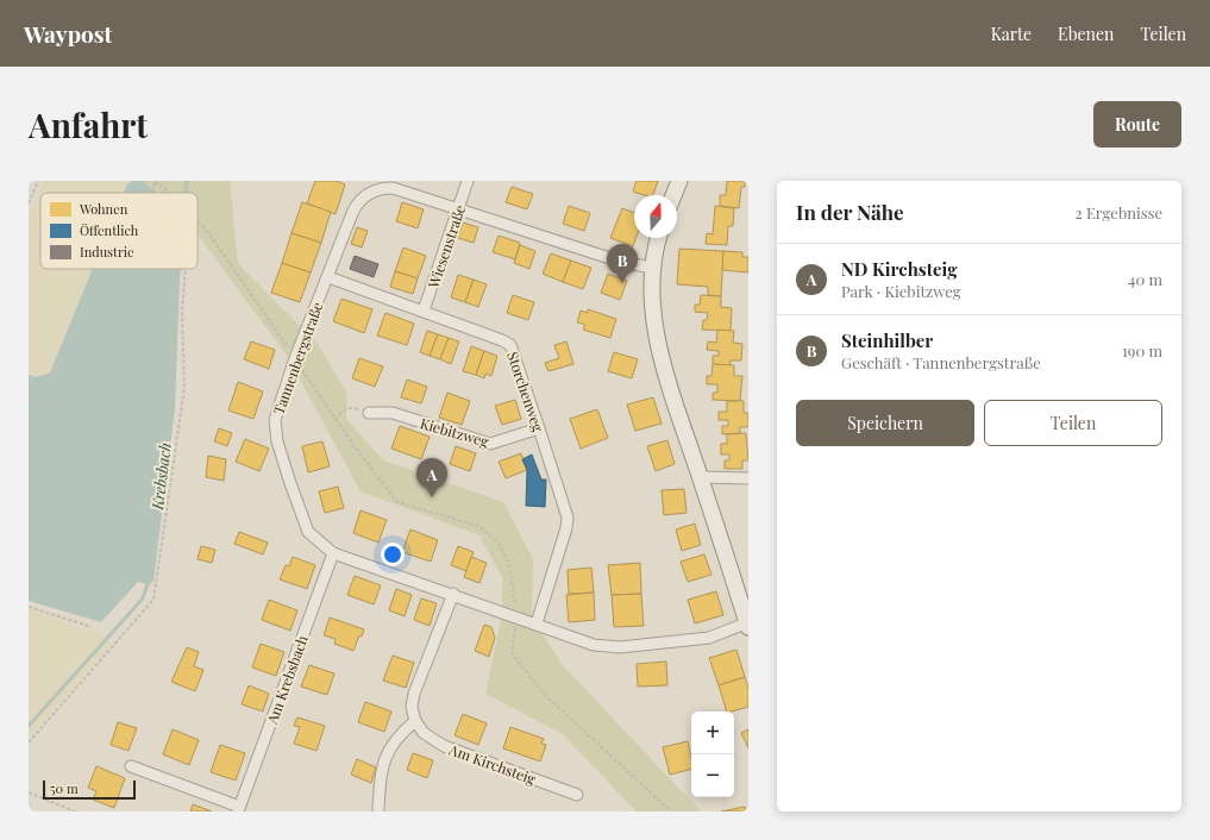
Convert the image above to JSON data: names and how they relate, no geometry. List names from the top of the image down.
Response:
{
  "streets": {
    "street": [
      "Wiesenstraße",
      "Tannenbergstraße",
      "Storchenweg",
      "Kiebitzweg",
      "Am Krebsbach",
      "Am Kirchsteig"
    ]
  },
  "crossings": [
    ["Wiesenstraße", "Tannenbergstraße"],
    ["Wiesenstraße", "Storchenweg"],
    ["Tannenbergstraße", "Storchenweg"],
    ["Tannenbergstraße", "Am Krebsbach"],
    ["Storchenweg", "Kiebitzweg"]
  ],
  "water": ["Krebsbach"],
  "legend": ["Wohnen", "Öffentlich", "Industrie"],
  "scale_bar": "50 m",
  "north": "top",
  "page": {
    "header": "Waypost",
    "nav": ["Karte", "Ebenen", "Teilen"],
    "buttons": [
      "Route",
      ["Speichern", "Teilen"]
    ],
    "title": "Anfahrt",
    "heading": ["In der Nähe", "2 Ergebnisse"],
    "list": [
      {
        "mark": "A",
        "name": "ND Kirchsteig",
        "note": "Park · Kiebitzweg",
        "value": "40 m"
      },
      {
        "mark": "B",
        "name": "Steinhilber",
        "note": "Geschäft · Tannenbergstraße",
        "value": "190 m"
      }
    ],
    "pins": ["B", "A"],
    "map_buttons": ["+", "−"],
    "scale": "50 m"
  }
}
